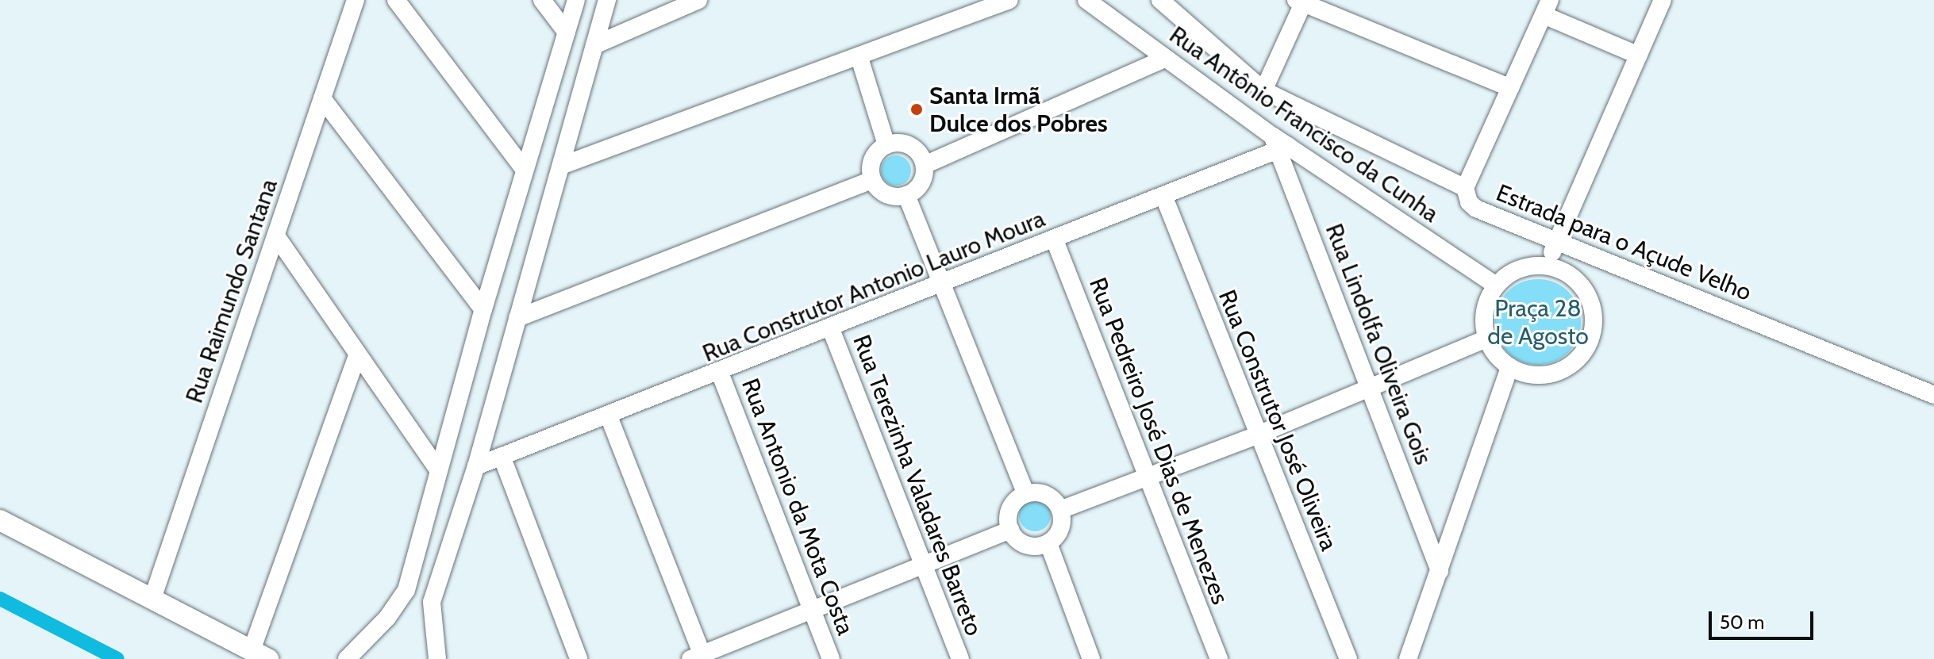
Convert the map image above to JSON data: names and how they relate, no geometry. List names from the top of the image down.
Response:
{
  "streets": {
    "street": [
      "Rua Antônio Francisco da Cunha",
      "Estrada para o Açude Velho",
      "Rua Construtor Antonio Lauro Moura",
      "Rua Raimundo Santana",
      "Rua Lindolfa Oliveira Gois",
      "Rua Construtor José Oliveira",
      "Rua Pedreiro José Dias de Menezes",
      "Rua Terezinha Valadares Barreto",
      "Rua Antonio da Mota Costa"
    ]
  },
  "crossings": [
    ["Rua Antônio Francisco da Cunha", "Rua Construtor Antonio Lauro Moura"],
    ["Rua Antônio Francisco da Cunha", "Rua Lindolfa Oliveira Gois"],
    ["Rua Construtor Antonio Lauro Moura", "Rua Lindolfa Oliveira Gois"],
    ["Rua Construtor Antonio Lauro Moura", "Rua Construtor José Oliveira"],
    ["Rua Construtor Antonio Lauro Moura", "Rua Pedreiro José Dias de Menezes"],
    ["Rua Construtor Antonio Lauro Moura", "Rua Terezinha Valadares Barreto"],
    ["Rua Construtor Antonio Lauro Moura", "Rua Antonio da Mota Costa"]
  ],
  "parks": ["Praça 28 de Agosto"],
  "places": ["Santa Irmã Dulce dos Pobres"],
  "scale_bar": "50 m"
}
